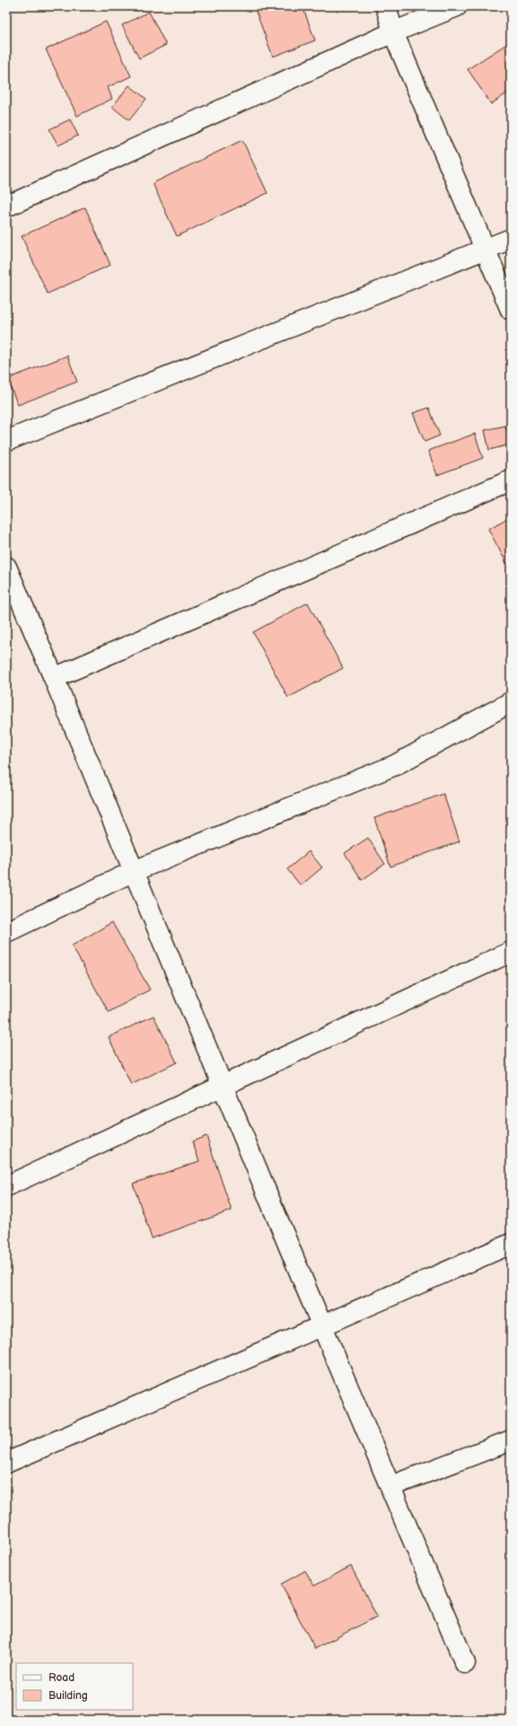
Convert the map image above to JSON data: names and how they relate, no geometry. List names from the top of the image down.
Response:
{
  "legend": ["Road", "Building"]
}
